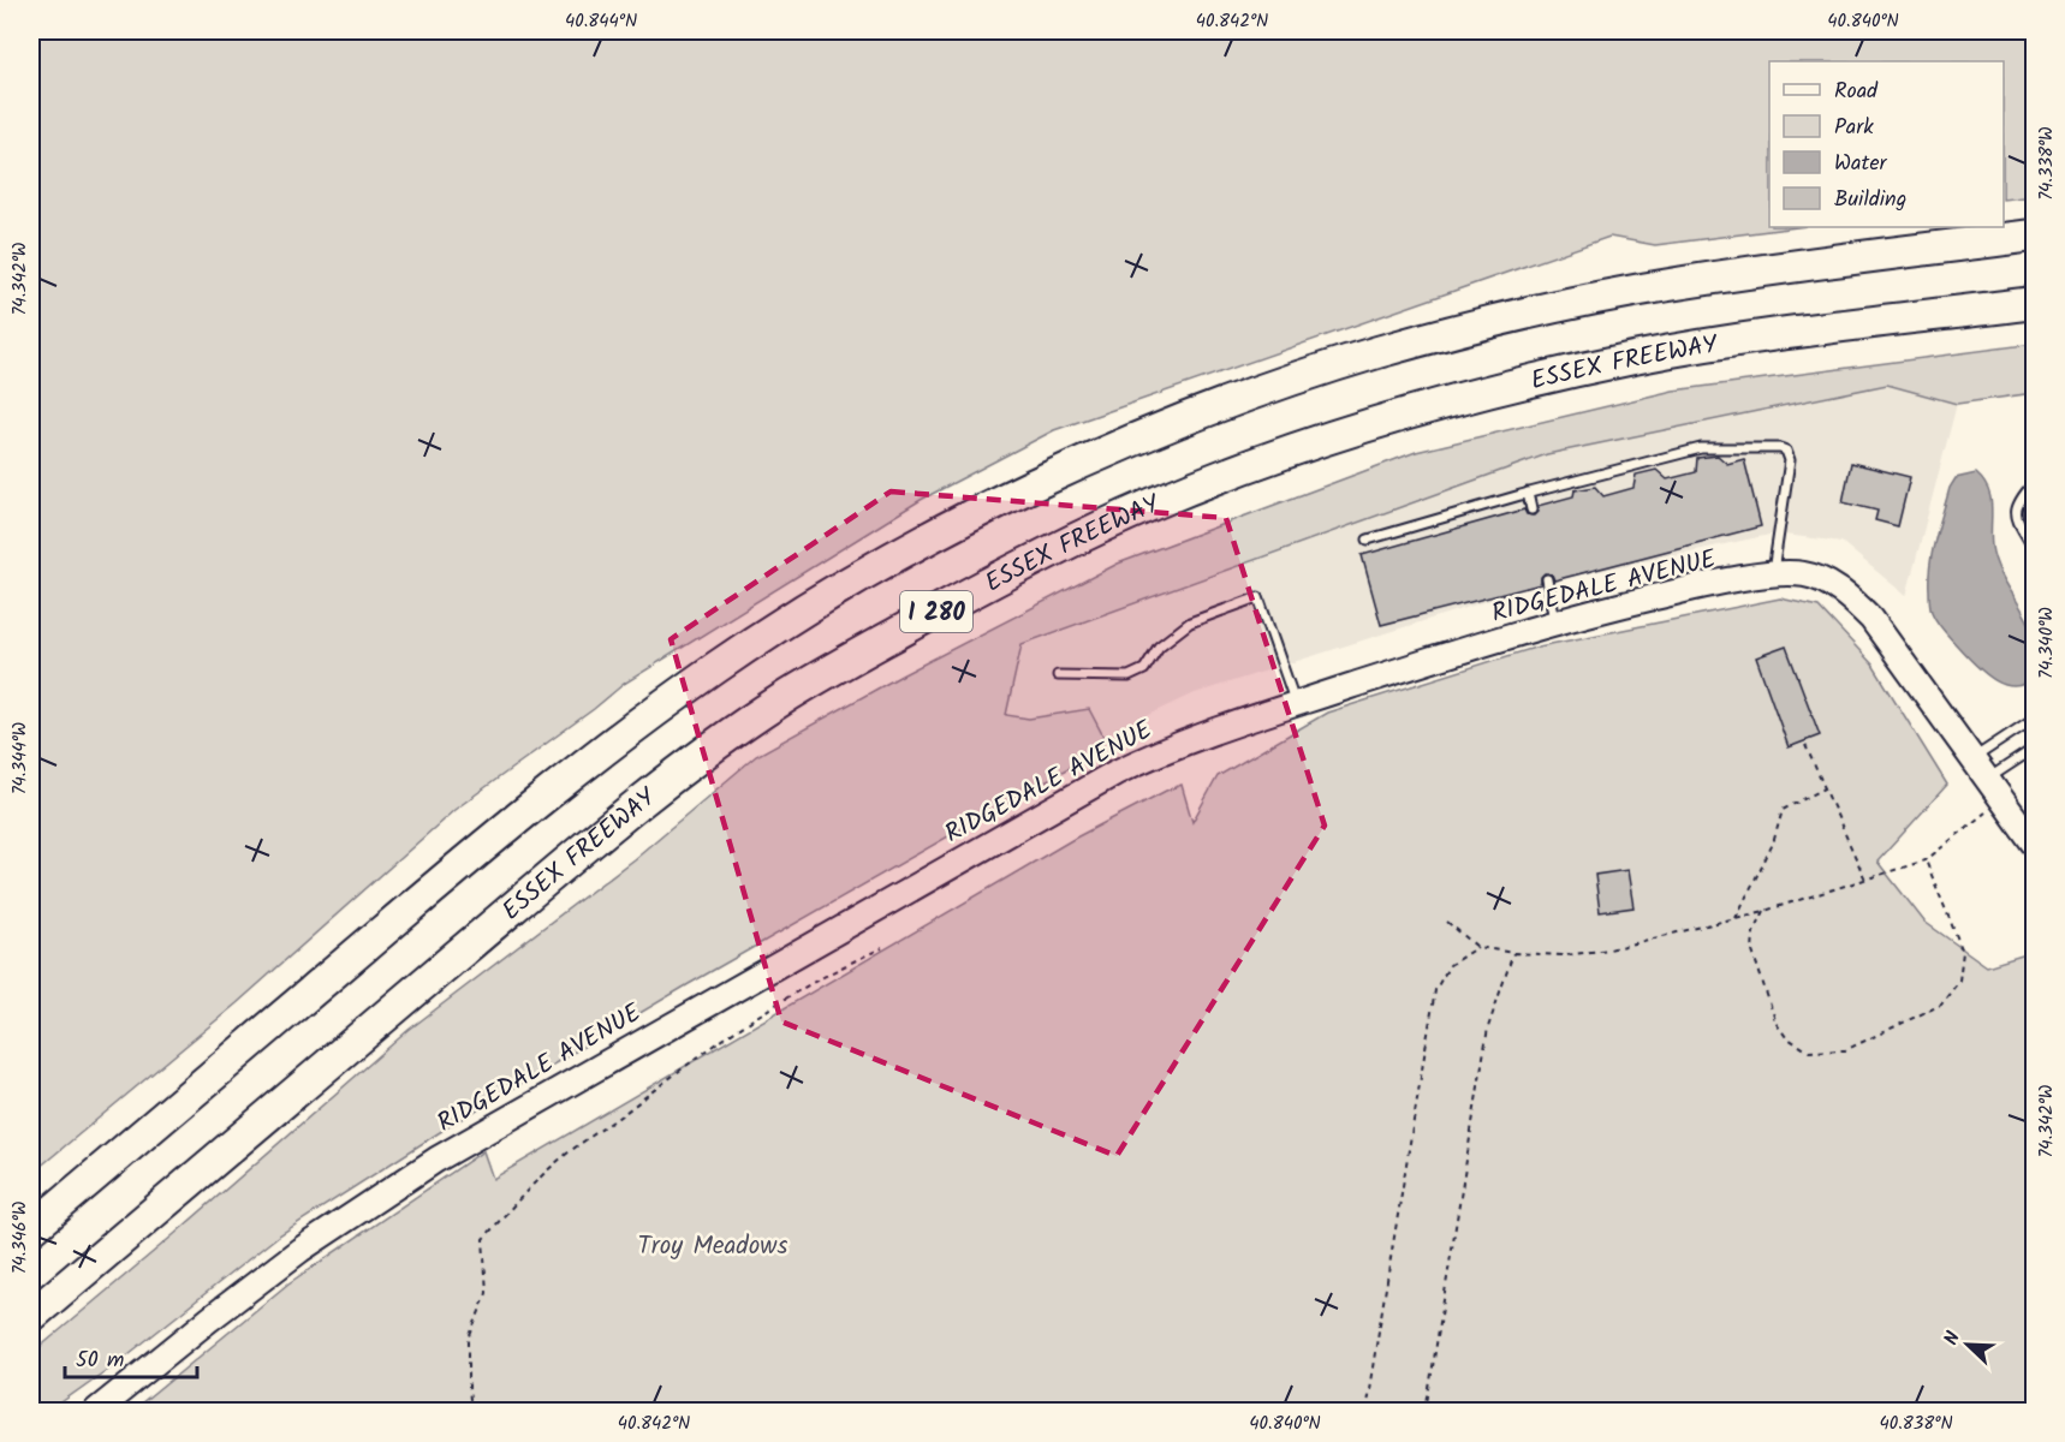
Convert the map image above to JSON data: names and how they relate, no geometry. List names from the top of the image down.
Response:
{
  "streets": {
    "highway": ["ESSEX FREEWAY", "I 280"],
    "main road": ["RIDGEDALE AVENUE"]
  },
  "parks": ["Troy Meadows"],
  "legend": [
    "Road",
    "Park",
    "Water",
    "Building"
  ],
  "scale_bar": "50 m",
  "north": "top left",
  "coordinates": [
    "40.844°N",
    "40.842°N",
    "40.840°N",
    "74.338°W",
    "74.342°W",
    "74.340°W",
    "74.344°W",
    "74.346°W",
    "40.838°N"
  ]
}
